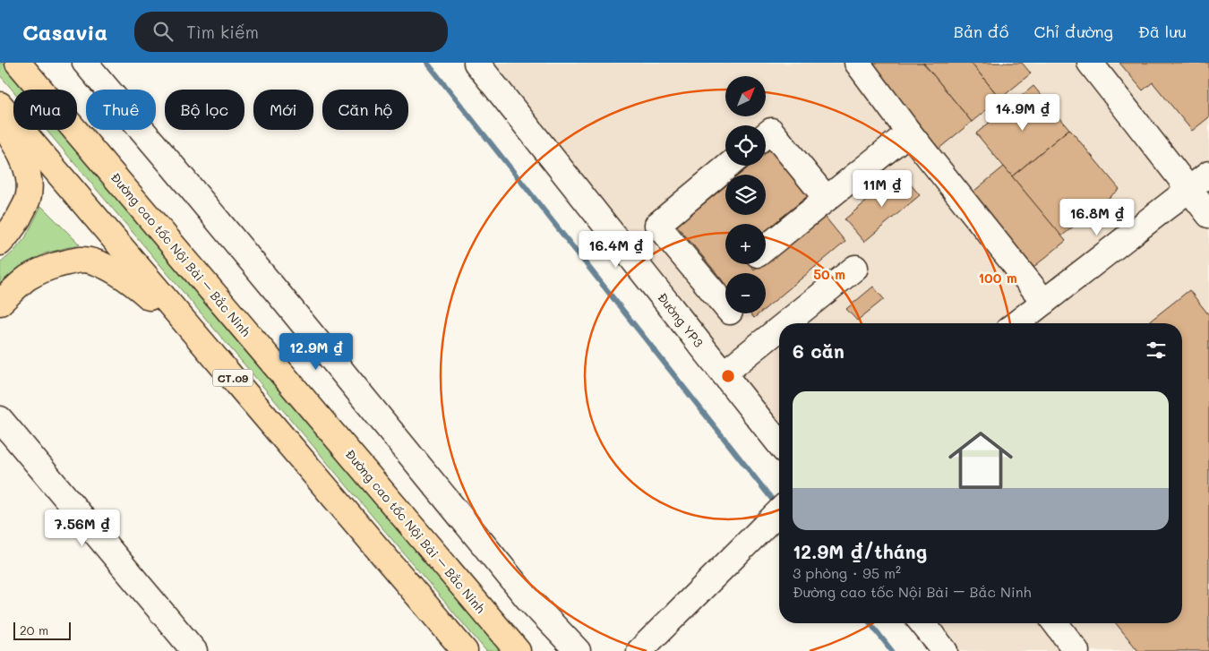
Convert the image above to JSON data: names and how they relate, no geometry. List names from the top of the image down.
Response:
{
  "streets": {
    "highway": ["Đường cao tốc Nội Bài – Bắc Ninh", "CT.09"],
    "street": ["Đường YP3"]
  },
  "scale_bar": "20 m",
  "north": "top right",
  "page": {
    "header": "Casavia",
    "search": "Tìm kiếm",
    "nav": ["Bản đồ", "Chỉ đường", "Đã lưu"],
    "map_buttons": ["+", "−"],
    "chip": [
      "Mua",
      "Thuê",
      "Bộ lọc",
      "Mới",
      "Căn hộ"
    ],
    "price": [
      "14.9M ₫",
      "11M ₫",
      "16.8M ₫",
      "16.4M ₫",
      "12.9M ₫",
      "7.56M ₫"
    ],
    "heading": "6 căn",
    "list": [
      {
        "name": "12.9M ₫/tháng",
        "note": "3 phòng · 95 m² · Đường cao tốc Nội Bài – Bắc Ninh"
      }
    ],
    "scale": "20 m"
  },
  "rings": ["50 m", "100 m"]
}
